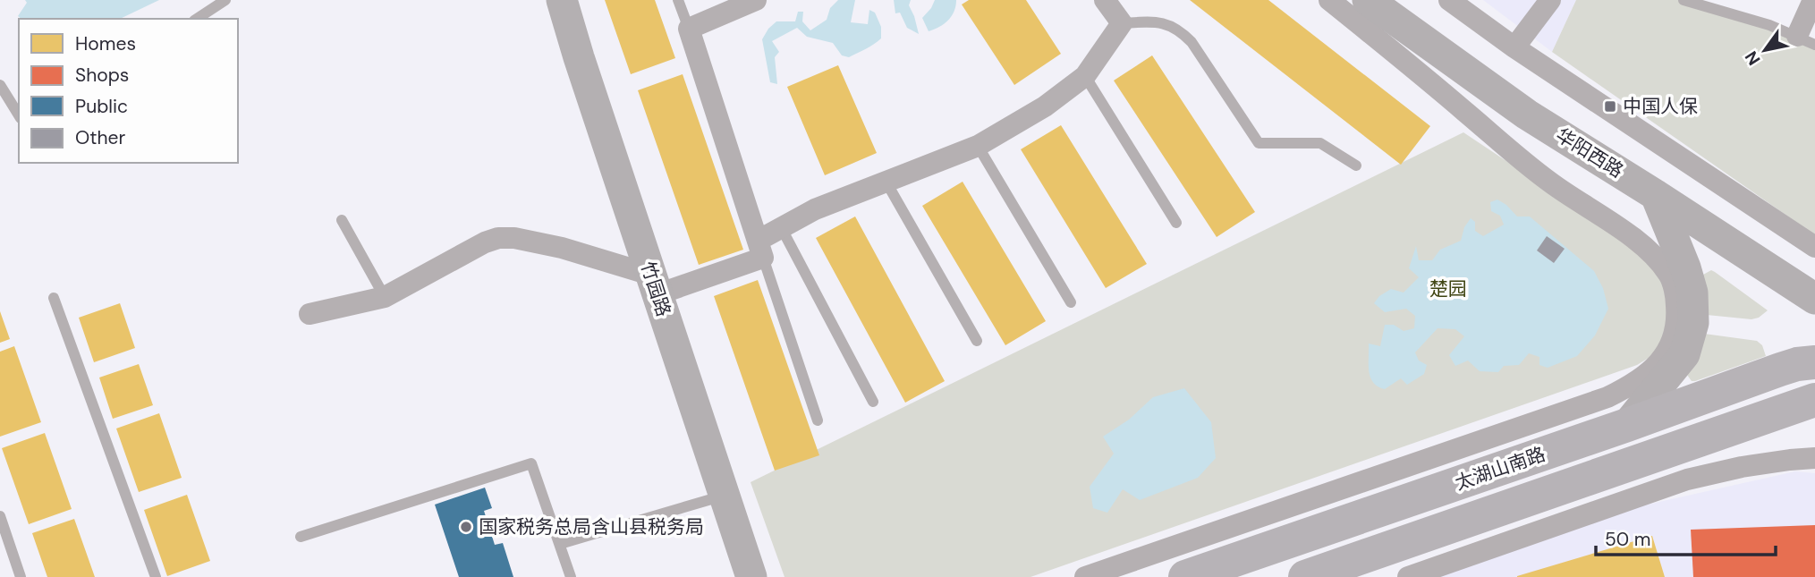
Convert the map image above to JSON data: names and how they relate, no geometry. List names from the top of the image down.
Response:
{
  "streets": {
    "main road": ["华阳西路", "竹园路", "太湖山南路"]
  },
  "parks": ["楚园"],
  "places": {
    "transit": ["中国人保"],
    "other": ["国家税务总局含山县税务局"]
  },
  "legend": [
    "Homes",
    "Shops",
    "Public",
    "Other"
  ],
  "scale_bar": "50 m",
  "north": "bottom left"
}
